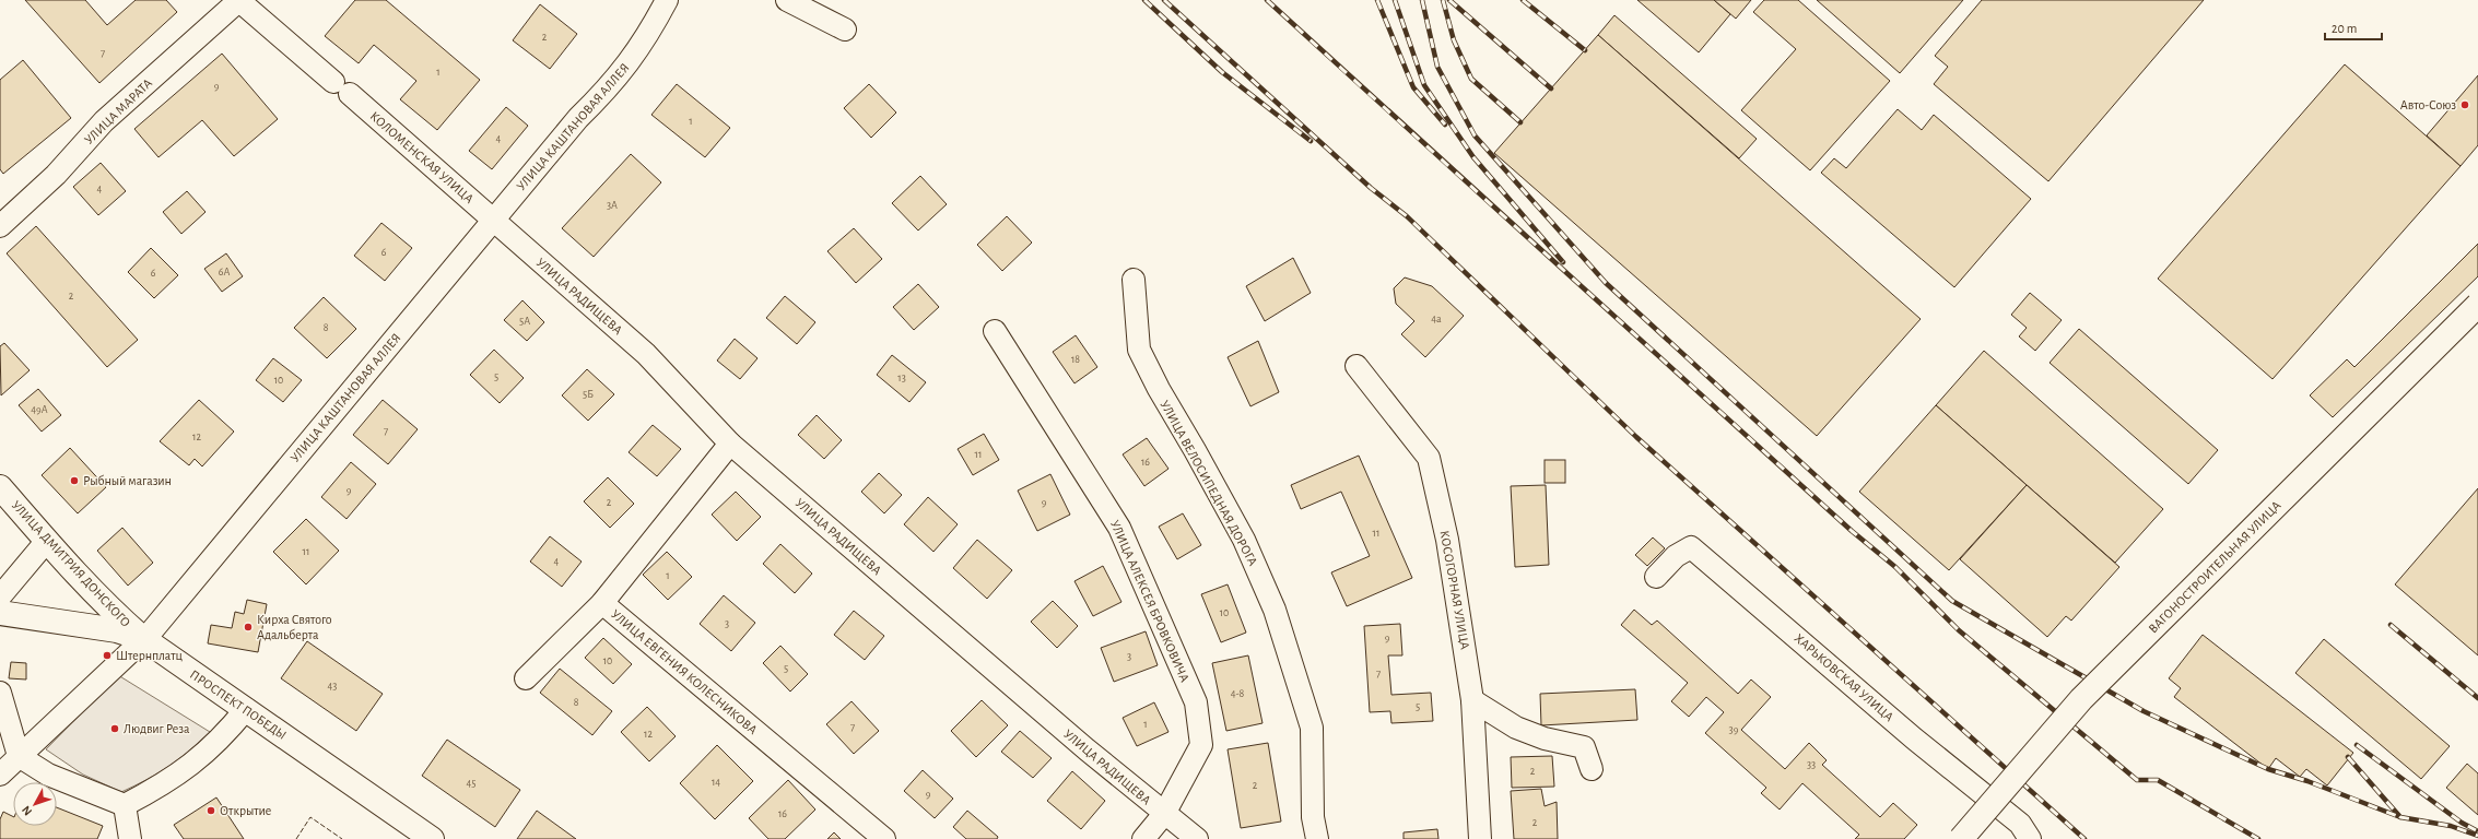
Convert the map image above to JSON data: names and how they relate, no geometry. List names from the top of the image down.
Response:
{
  "streets": {
    "main road": ["УЛИЦА ДМИТРИЯ ДОНСКОГО", "ВАГОНОСТРОИТЕЛЬНАЯ УЛИЦА", "ПРОСПЕКТ ПОБЕДЫ"],
    "street": [
      "УЛИЦА МАРАТА",
      "УЛИЦА КАШТАНОВАЯ АЛЛЕЯ",
      "КОЛОМЕНСКАЯ УЛИЦА",
      "УЛИЦА РАДИЩЕВА",
      "УЛИЦА ВЕЛОСИПЕДНАЯ ДОРОГА",
      "КОСОГОРНАЯ УЛИЦА",
      "УЛИЦА АЛЕКСЕЯ БРОВКОВИЧА",
      "УЛИЦА ЕВГЕНИЯ КОЛЕСНИКОВА",
      "ХАРЬКОВСКАЯ УЛИЦА"
    ]
  },
  "crossings": [
    ["УЛИЦА МАРАТА", "КОЛОМЕНСКАЯ УЛИЦА"],
    ["УЛИЦА КАШТАНОВАЯ АЛЛЕЯ", "КОЛОМЕНСКАЯ УЛИЦА"],
    ["УЛИЦА КАШТАНОВАЯ АЛЛЕЯ", "УЛИЦА РАДИЩЕВА"],
    ["УЛИЦА КАШТАНОВАЯ АЛЛЕЯ", "УЛИЦА ДМИТРИЯ ДОНСКОГО"],
    ["УЛИЦА КАШТАНОВАЯ АЛЛЕЯ", "ПРОСПЕКТ ПОБЕДЫ"],
    ["КОЛОМЕНСКАЯ УЛИЦА", "УЛИЦА РАДИЩЕВА"],
    ["УЛИЦА РАДИЩЕВА", "УЛИЦА АЛЕКСЕЯ БРОВКОВИЧА"],
    ["УЛИЦА РАДИЩЕВА", "УЛИЦА ЕВГЕНИЯ КОЛЕСНИКОВА"],
    ["УЛИЦА ДМИТРИЯ ДОНСКОГО", "ПРОСПЕКТ ПОБЕДЫ"]
  ],
  "places": [
    "Авто-Союз",
    "Рыбный магазин",
    "Кирха Святого Адальберта",
    "Штернплатц",
    "Людвиг Реза",
    "Открытие"
  ],
  "house_numbers": [
    "2",
    "7",
    "1",
    "9",
    "1",
    "4",
    "4",
    "3А",
    "6",
    "6А",
    "6",
    "2",
    "4а",
    "5А",
    "8",
    "18",
    "5",
    "13",
    "10",
    "5Б",
    "49А",
    "7",
    "12",
    "11",
    "16",
    "9",
    "2",
    "9",
    "11",
    "11",
    "4",
    "1",
    "10",
    "3",
    "9",
    "3",
    "10",
    "5",
    "7",
    "43",
    "4-8",
    "8",
    "5",
    "1",
    "7",
    "39",
    "12",
    "33",
    "2",
    "14",
    "45",
    "2",
    "9",
    "16",
    "2"
  ],
  "scale_bar": "20 m",
  "north": "bottom left"
}
